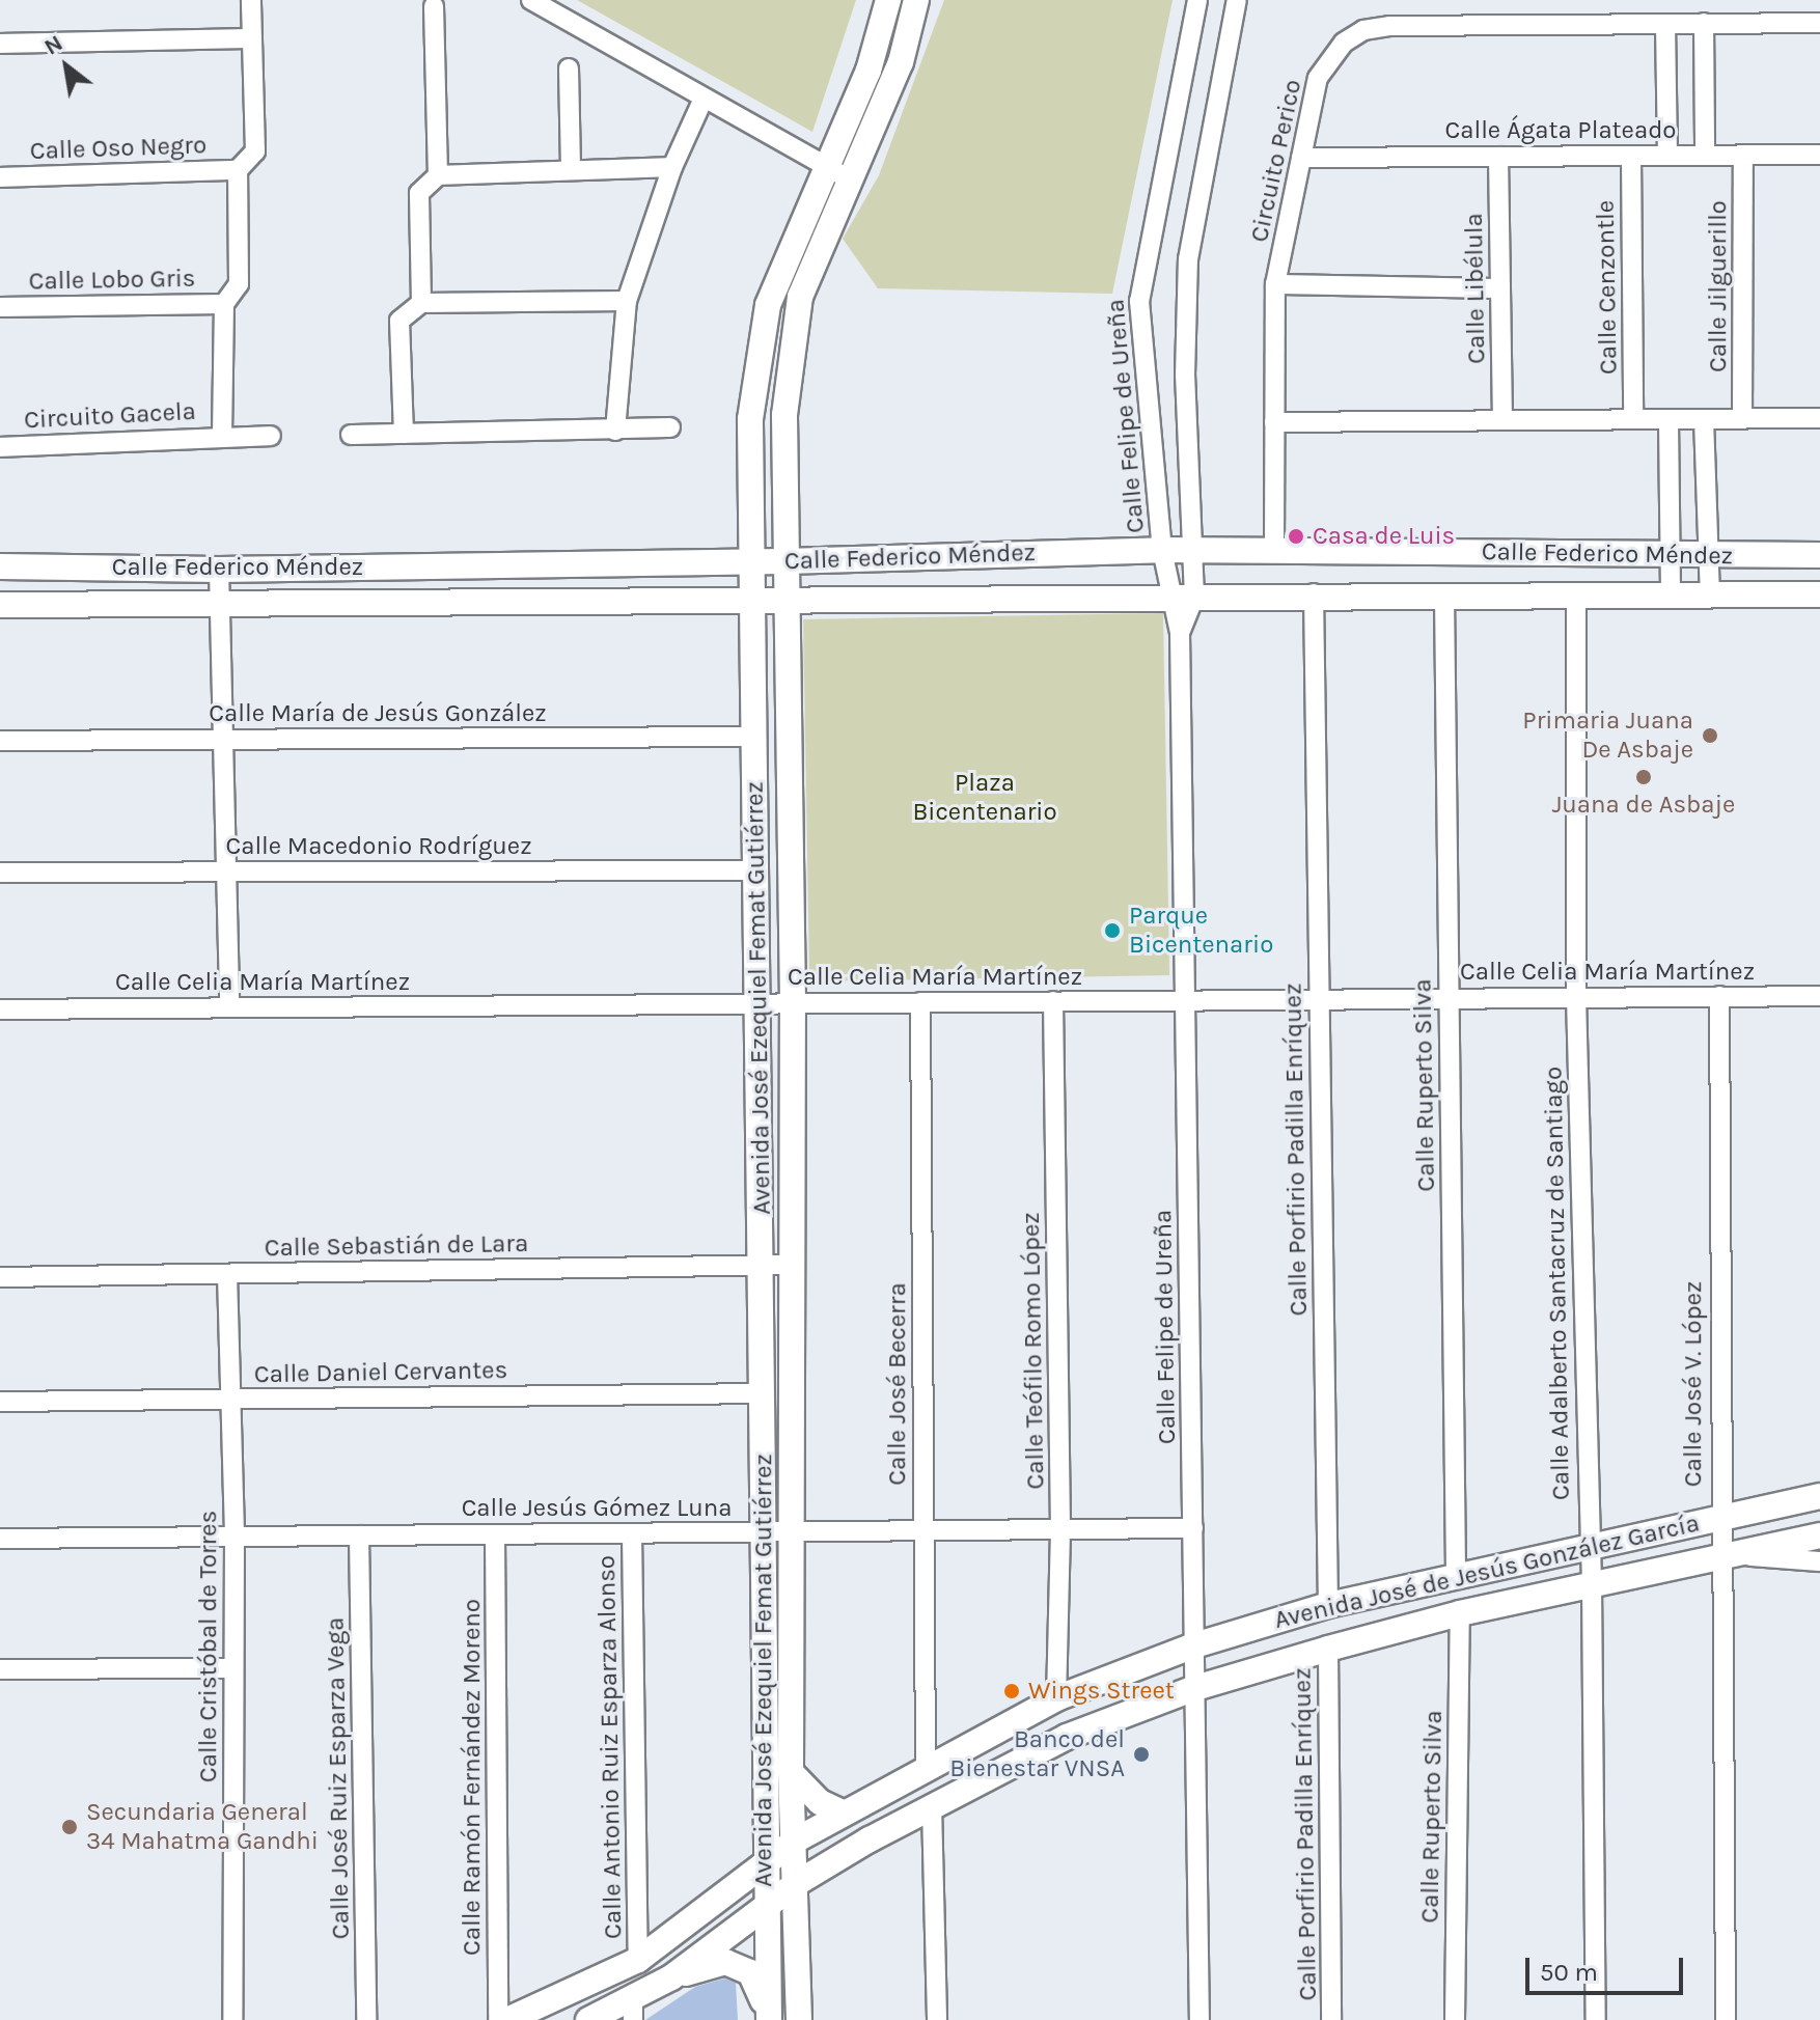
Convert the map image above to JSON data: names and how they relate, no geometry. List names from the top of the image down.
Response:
{
  "streets": {
    "street": [
      "Calle Ágata Plateado",
      "Calle Oso Negro",
      "Circuito Perico",
      "Calle Lobo Gris",
      "Calle Jilguerillo",
      "Calle Cenzontle",
      "Calle Libélula",
      "Circuito Gacela",
      "Calle Felipe de Ureña",
      "Calle Federico Méndez",
      "Calle María de Jesús González",
      "Calle Macedonio Rodríguez",
      "Calle Celia María Martínez",
      "Avenida José Ezequiel Femat Gutiérrez",
      "Calle Ruperto Silva",
      "Calle Porfirio Padilla Enríquez",
      "Calle Sebastián de Lara",
      "Calle Adalberto Santacruz de Santiago",
      "Calle Teófilo Romo López",
      "Calle Daniel Cervantes",
      "Calle José Becerra",
      "Calle José V. López",
      "Calle Jesús Gómez Luna",
      "Avenida José de Jesús González García",
      "Calle Cristóbal de Torres",
      "Calle Antonio Ruiz Esparza Alonso",
      "Calle Ramón Fernández Moreno",
      "Calle José Ruiz Esparza Vega"
    ]
  },
  "crossings": [
    ["Calle Ágata Plateado", "Circuito Perico"],
    ["Calle Ágata Plateado", "Calle Jilguerillo"],
    ["Calle Ágata Plateado", "Calle Cenzontle"],
    ["Calle Ágata Plateado", "Calle Libélula"],
    ["Calle Oso Negro", "Circuito Gacela"],
    ["Circuito Perico", "Calle Federico Méndez"],
    ["Calle Lobo Gris", "Circuito Gacela"],
    ["Calle Felipe de Ureña", "Calle Federico Méndez"],
    ["Calle Felipe de Ureña", "Calle Celia María Martínez"],
    ["Calle Felipe de Ureña", "Calle Jesús Gómez Luna"],
    ["Calle Felipe de Ureña", "Avenida José de Jesús González García"],
    ["Calle Federico Méndez", "Avenida José Ezequiel Femat Gutiérrez"],
    ["Calle Federico Méndez", "Calle Ruperto Silva"],
    ["Calle Federico Méndez", "Calle Porfirio Padilla Enríquez"],
    ["Calle Federico Méndez", "Calle Adalberto Santacruz de Santiago"],
    ["Calle María de Jesús González", "Avenida José Ezequiel Femat Gutiérrez"],
    ["Calle Macedonio Rodríguez", "Avenida José Ezequiel Femat Gutiérrez"],
    ["Calle Celia María Martínez", "Avenida José Ezequiel Femat Gutiérrez"],
    ["Calle Celia María Martínez", "Calle Ruperto Silva"],
    ["Calle Celia María Martínez", "Calle Porfirio Padilla Enríquez"],
    ["Calle Celia María Martínez", "Calle Adalberto Santacruz de Santiago"],
    ["Calle Celia María Martínez", "Calle Teófilo Romo López"],
    ["Calle Celia María Martínez", "Calle José Becerra"],
    ["Calle Celia María Martínez", "Calle José V. López"],
    ["Avenida José Ezequiel Femat Gutiérrez", "Calle Sebastián de Lara"],
    ["Avenida José Ezequiel Femat Gutiérrez", "Calle Daniel Cervantes"],
    ["Avenida José Ezequiel Femat Gutiérrez", "Calle Jesús Gómez Luna"],
    ["Avenida José Ezequiel Femat Gutiérrez", "Avenida José de Jesús González García"],
    ["Calle Ruperto Silva", "Avenida José de Jesús González García"],
    ["Calle Porfirio Padilla Enríquez", "Avenida José de Jesús González García"],
    ["Calle Sebastián de Lara", "Calle Cristóbal de Torres"],
    ["Calle Adalberto Santacruz de Santiago", "Avenida José de Jesús González García"],
    ["Calle Teófilo Romo López", "Calle Jesús Gómez Luna"],
    ["Calle Teófilo Romo López", "Avenida José de Jesús González García"],
    ["Calle Daniel Cervantes", "Calle Cristóbal de Torres"],
    ["Calle José Becerra", "Calle Jesús Gómez Luna"],
    ["Calle José Becerra", "Avenida José de Jesús González García"],
    ["Calle José V. López", "Avenida José de Jesús González García"],
    ["Calle Jesús Gómez Luna", "Calle Cristóbal de Torres"],
    ["Calle Jesús Gómez Luna", "Calle Antonio Ruiz Esparza Alonso"],
    ["Calle Jesús Gómez Luna", "Calle Ramón Fernández Moreno"],
    ["Calle Jesús Gómez Luna", "Calle José Ruiz Esparza Vega"],
    ["Avenida José de Jesús González García", "Calle Antonio Ruiz Esparza Alonso"]
  ],
  "parks": ["Plaza Bicentenario"],
  "places": [
    "Casa de Luis",
    "Primaria Juana De Asbaje",
    "Juana de Asbaje",
    "Parque Bicentenario",
    "Wings Street",
    "Banco del Bienestar VNSA",
    "Secundaria General 34 Mahatma Gandhi"
  ],
  "scale_bar": "50 m",
  "north": "top left"
}
